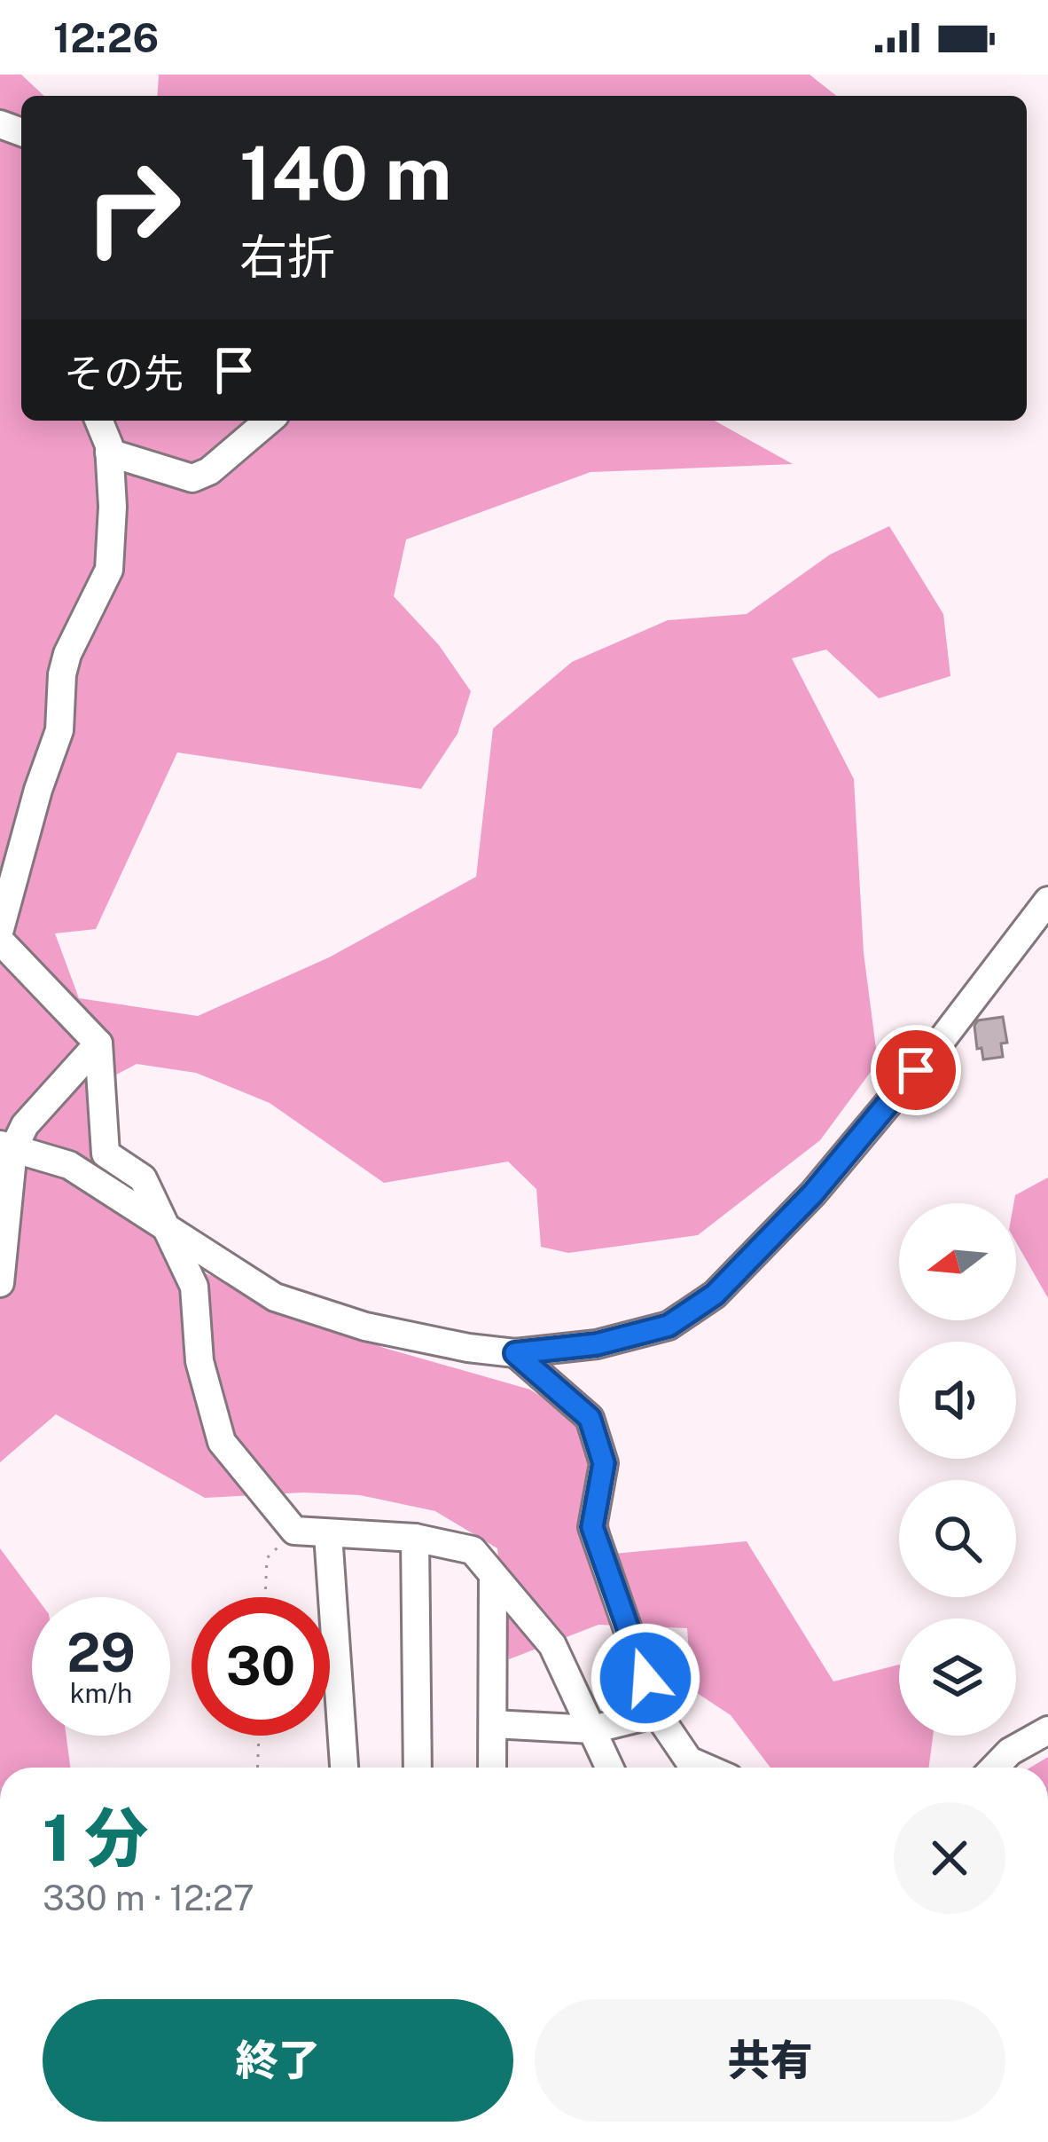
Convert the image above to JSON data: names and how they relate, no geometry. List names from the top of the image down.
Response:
{
  "north": "left",
  "page": {
    "status": "12:26",
    "turn": ["140 m", "右折"],
    "then": "その先",
    "speed": "29 km/h",
    "limit": "30",
    "heading": ["1 分", "330 m · 12:27"],
    "buttons": ["終了", "共有"]
  }
}
